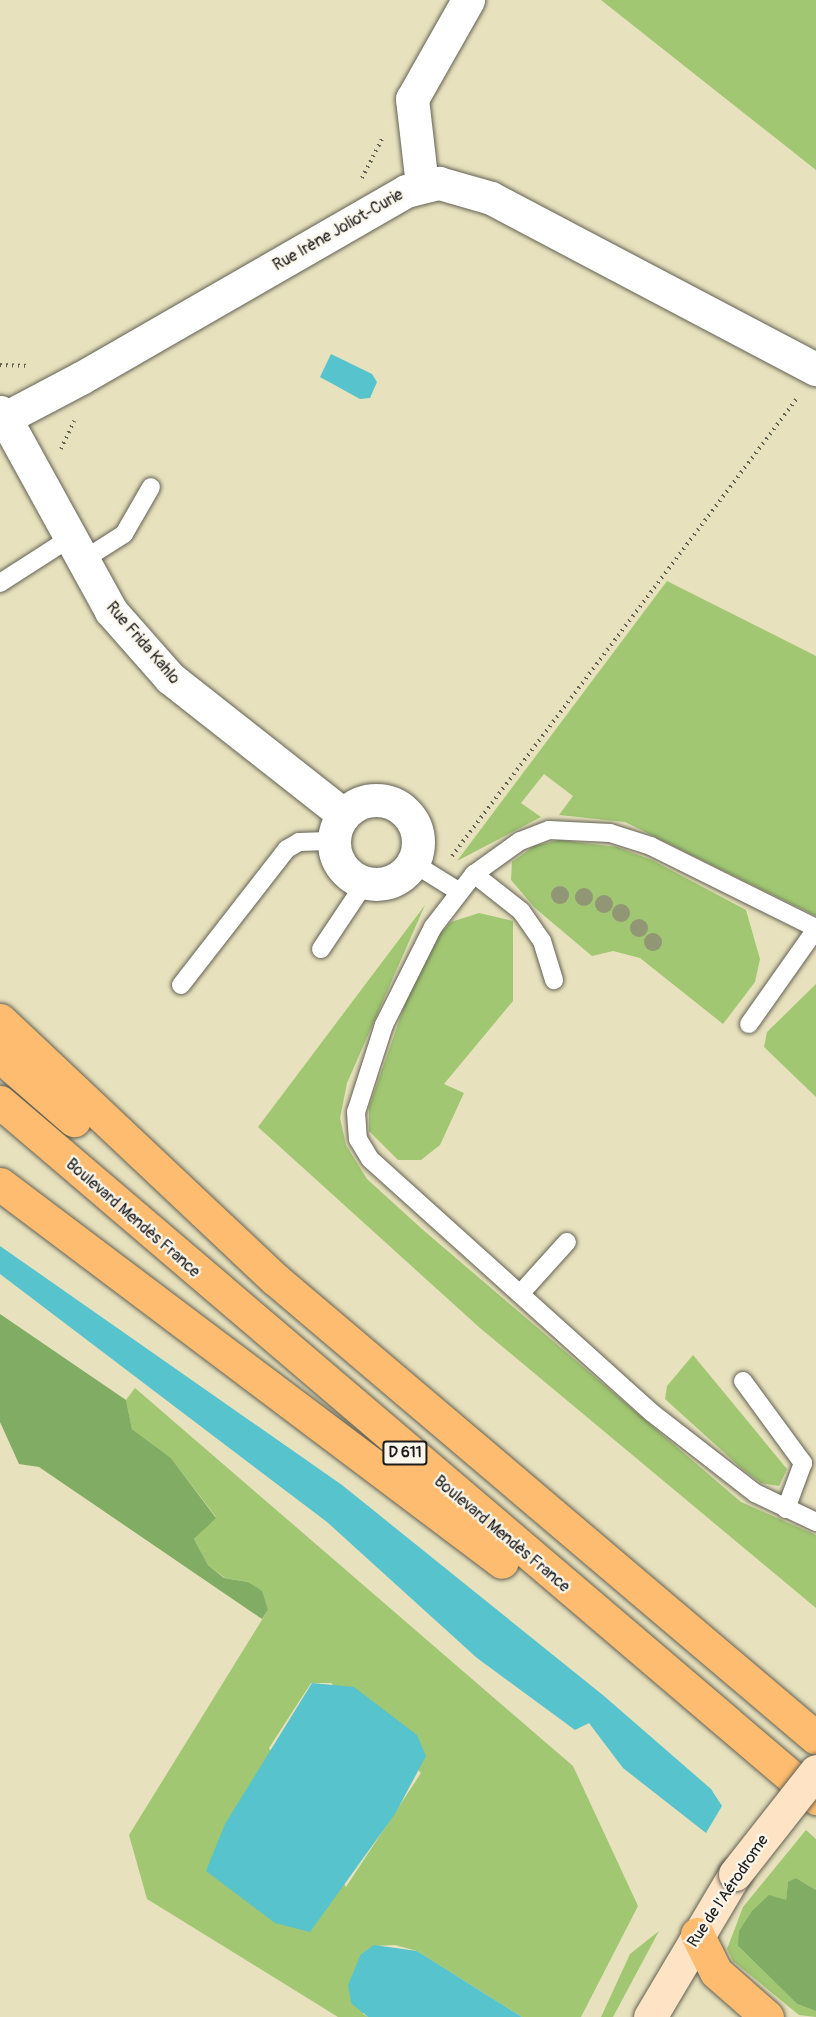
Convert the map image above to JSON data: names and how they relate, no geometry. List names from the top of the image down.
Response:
{
  "streets": {
    "main road": ["Boulevard Mendès France", "D 611"],
    "street": ["Rue Irène Joliot-Curie", "Rue Frida Kahlo", "Rue de l'Aérodrome"]
  },
  "crossings": [
    ["Rue Irène Joliot-Curie", "Rue Frida Kahlo"]
  ]
}
